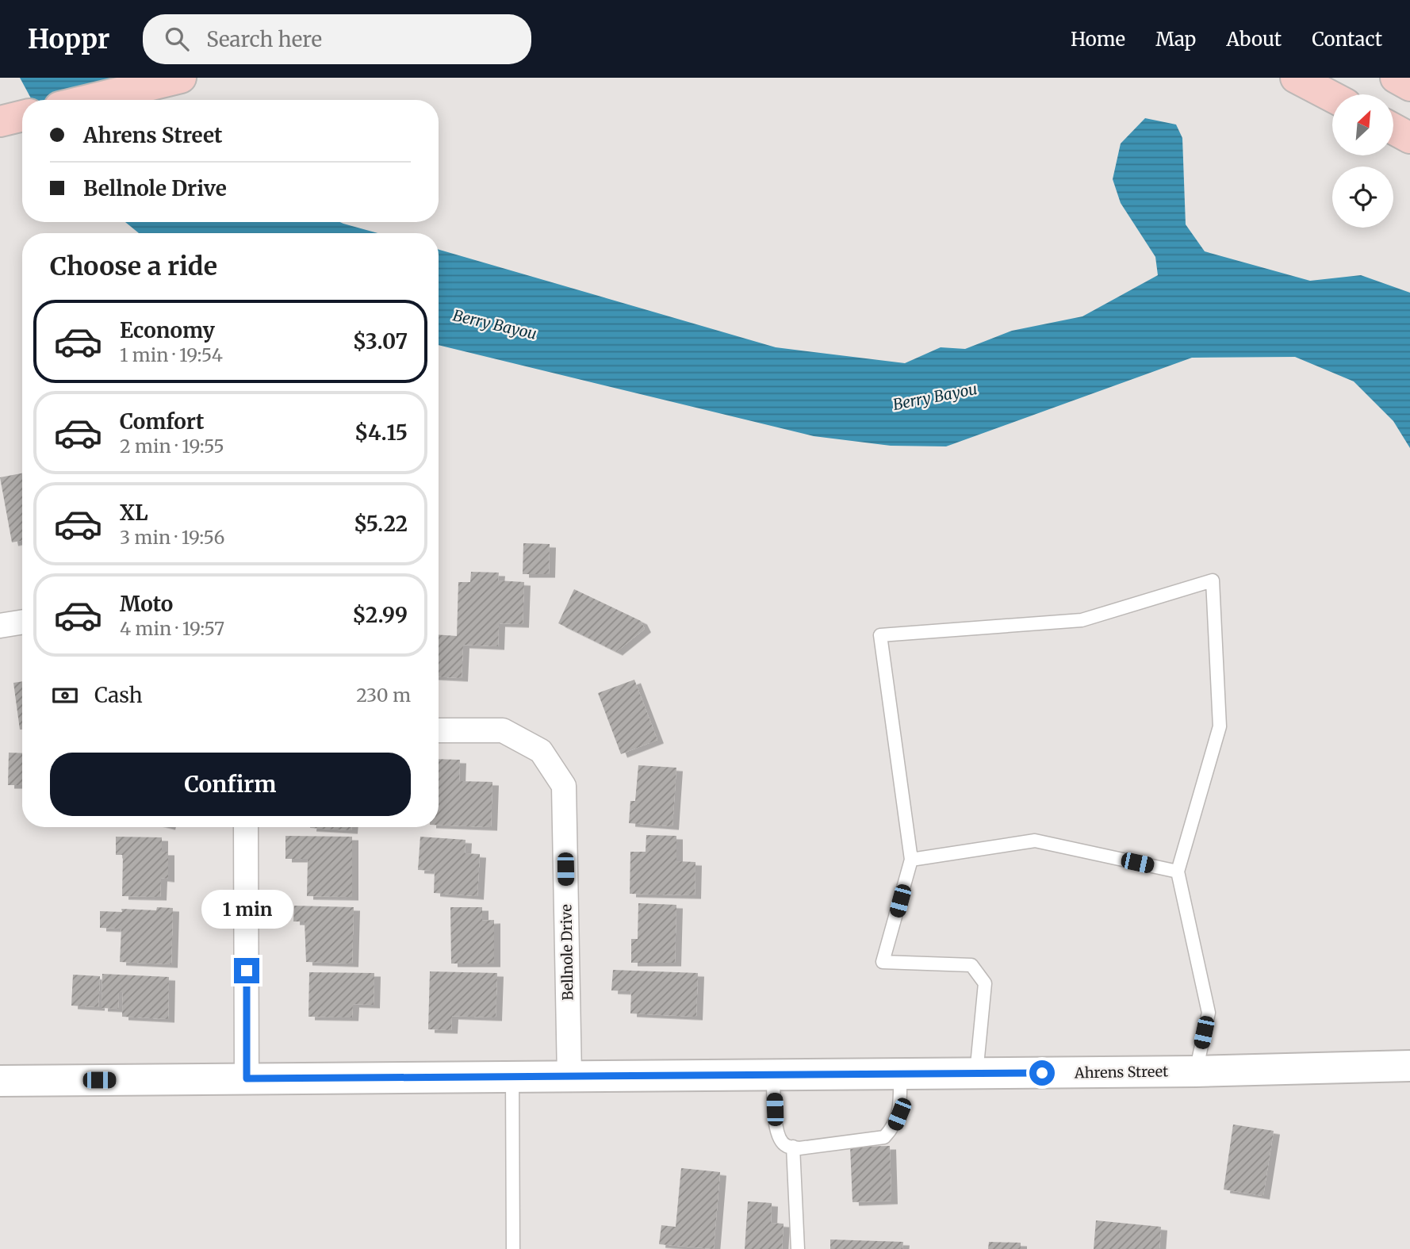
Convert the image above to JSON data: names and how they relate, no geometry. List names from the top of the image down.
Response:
{
  "streets": {
    "street": ["Bellnole Drive", "Ahrens Street"]
  },
  "crossings": [
    ["Bellnole Drive", "Ahrens Street"]
  ],
  "water": ["Berry Bayou"],
  "north": "top right",
  "page": {
    "header": "Hoppr",
    "search": "Search here",
    "nav": [
      "Home",
      "Map",
      "About",
      "Contact"
    ],
    "banner": ["Ahrens Street", "Bellnole Drive"],
    "heading": "Choose a ride",
    "list": [
      {
        "name": "Economy",
        "note": "1 min · 19:54",
        "value": "$3.07"
      },
      {
        "name": "Comfort",
        "note": "2 min · 19:55",
        "value": "$4.15"
      },
      {
        "name": "XL",
        "note": "3 min · 19:56",
        "value": "$5.22"
      },
      {
        "name": "Moto",
        "note": "4 min · 19:57",
        "value": "$2.99"
      }
    ],
    "pay": ["Cash", "230 m"],
    "buttons": "Confirm",
    "bubble": "1 min"
  }
}
